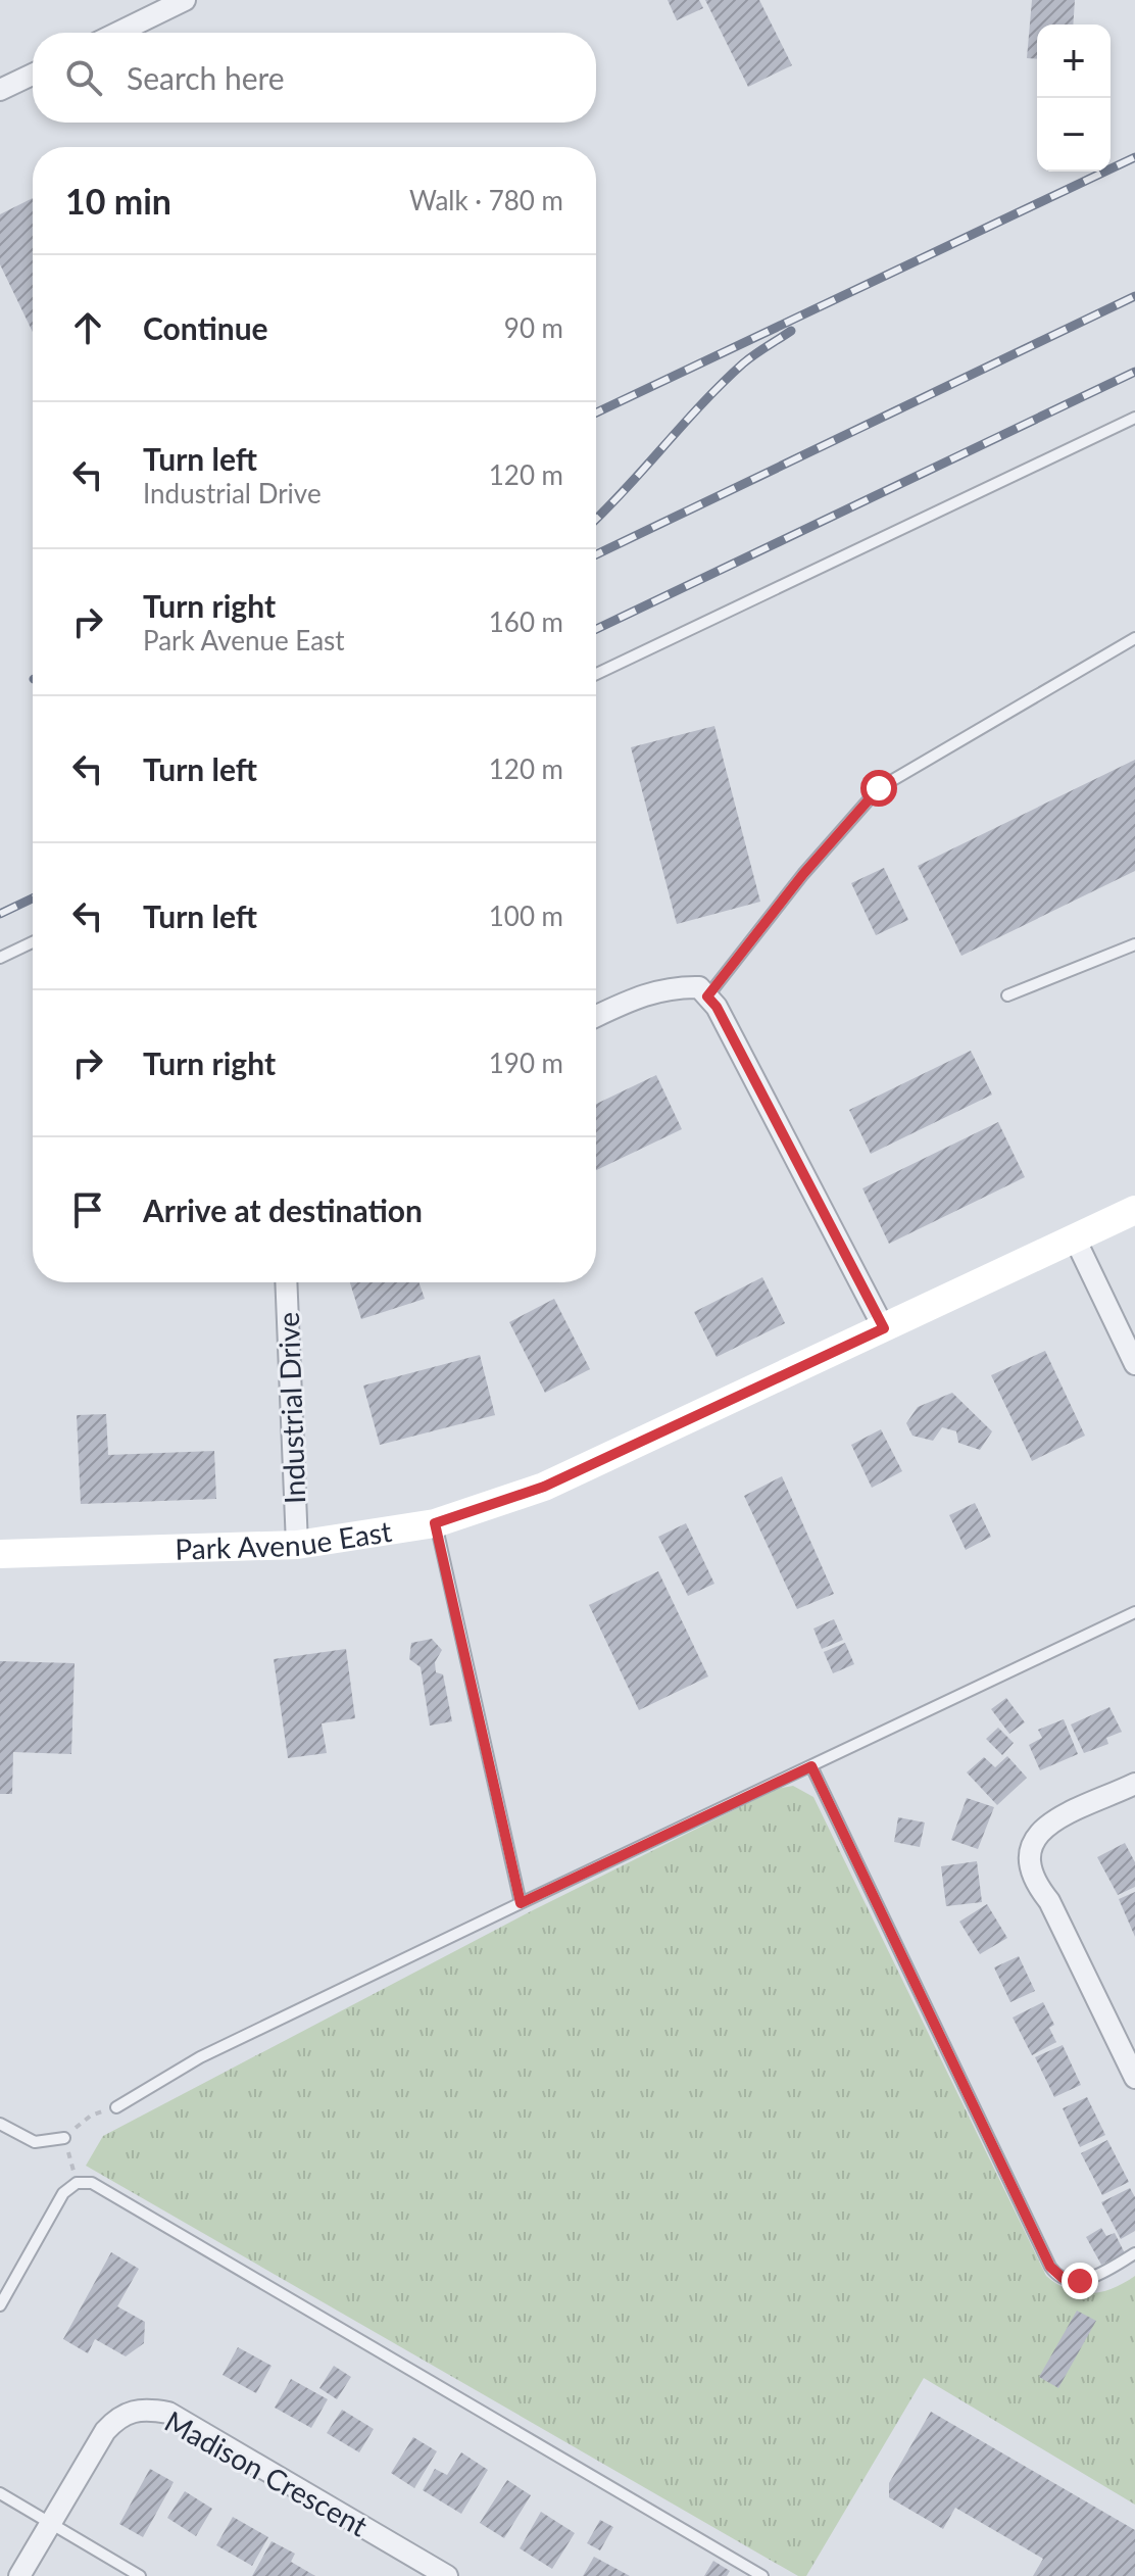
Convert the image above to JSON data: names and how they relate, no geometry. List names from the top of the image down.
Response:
{
  "streets": {
    "street": ["Industrial Drive", "Park Avenue East", "Madison Crescent"]
  },
  "crossings": [
    ["Industrial Drive", "Park Avenue East"]
  ],
  "page": {
    "map_buttons": ["+", "−"],
    "search": "Search here",
    "heading": ["10 min", "Walk · 780 m"],
    "list": [
      ["Continue", "90 m"],
      ["Turn left", "Industrial Drive", "120 m"],
      ["Turn right", "Park Avenue East", "160 m"],
      ["Turn left", "120 m"],
      ["Turn left", "100 m"],
      ["Turn right", "190 m"],
      "Arrive at destination"
    ]
  }
}
